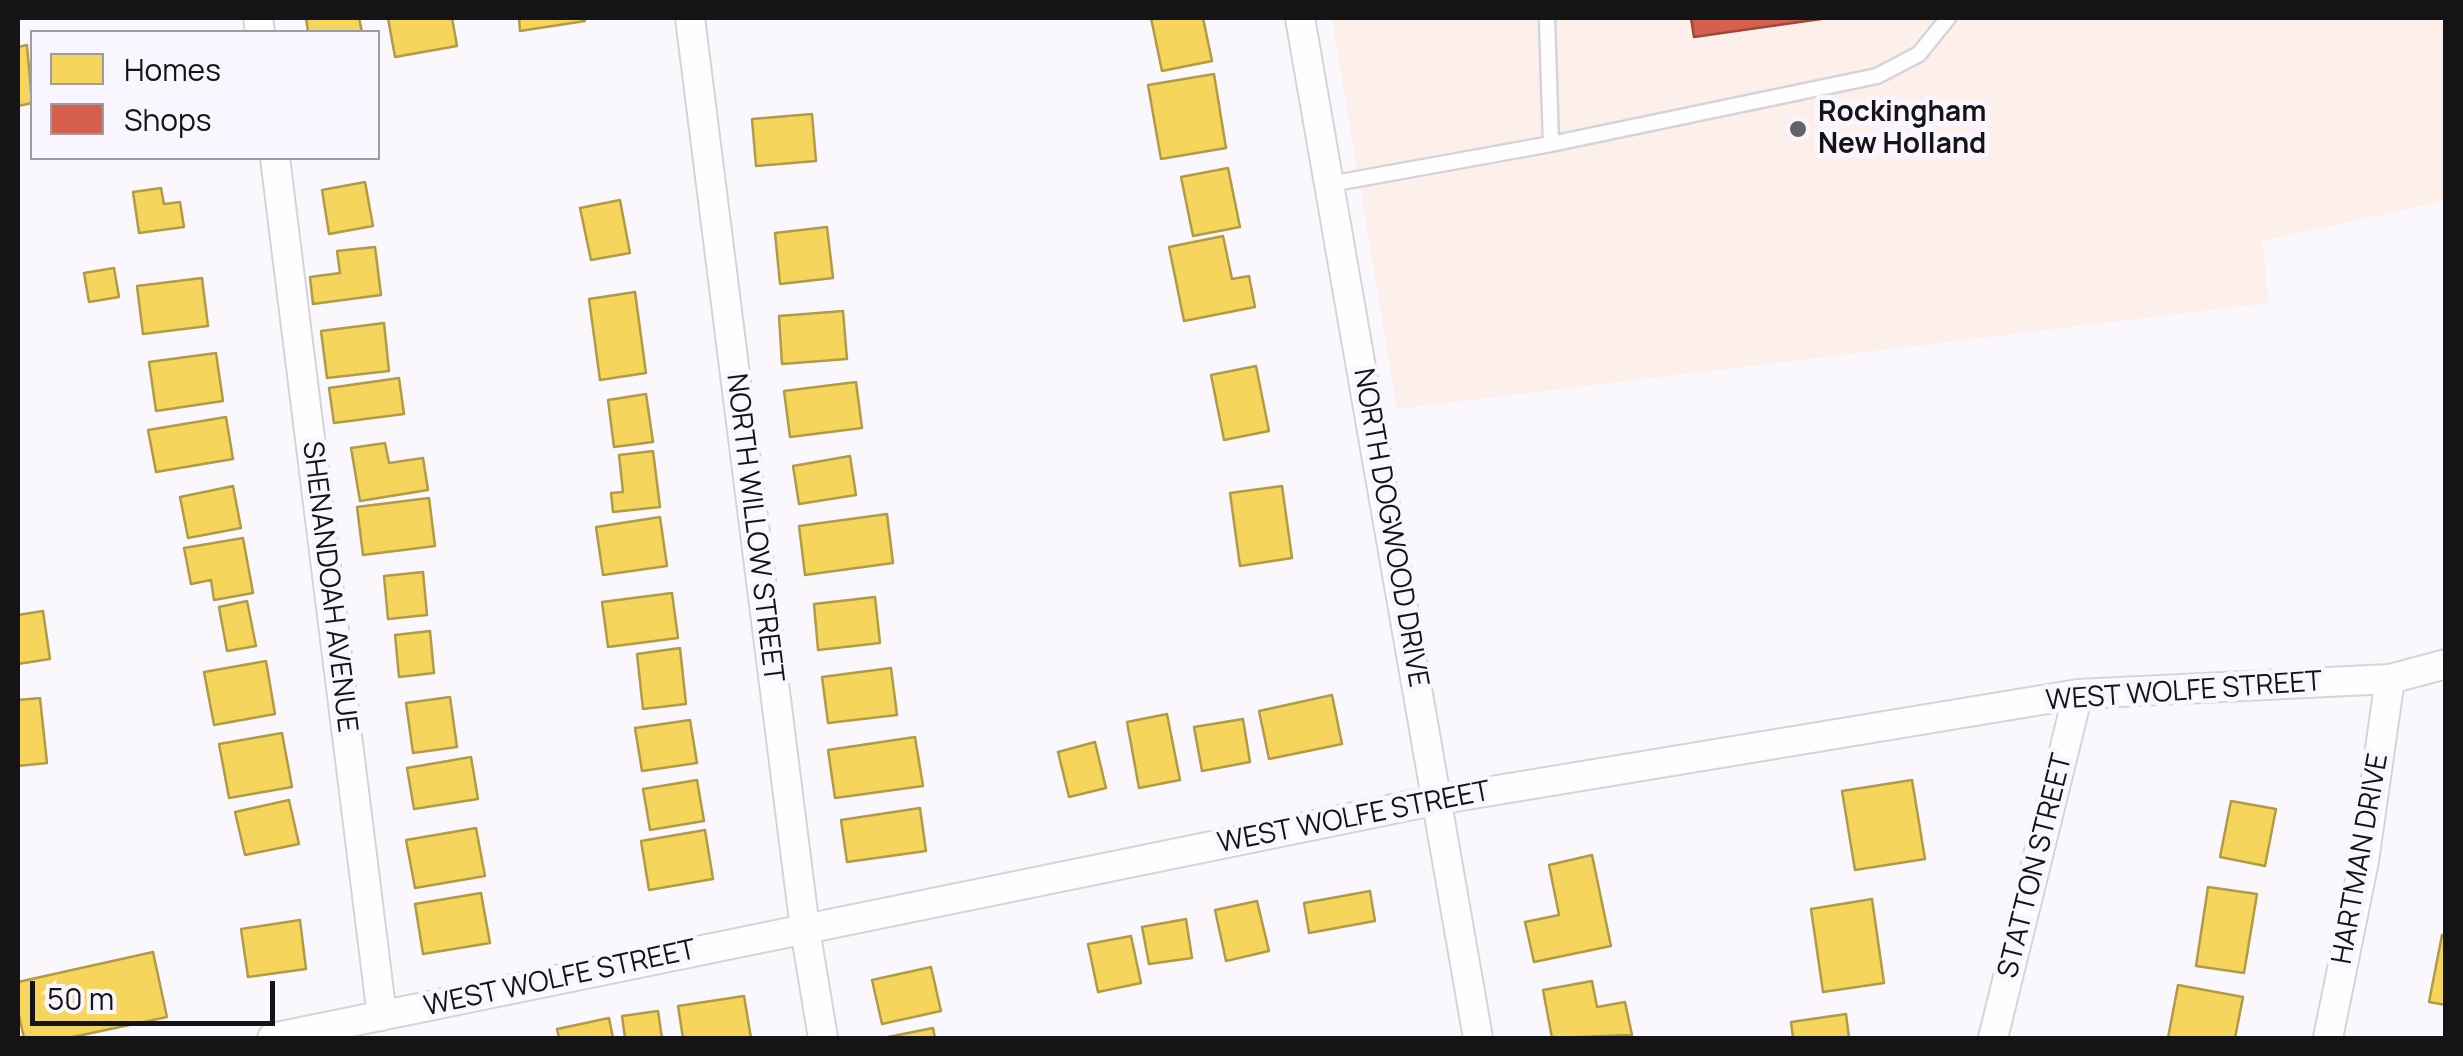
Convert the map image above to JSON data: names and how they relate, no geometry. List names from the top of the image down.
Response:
{
  "streets": {
    "street": [
      "NORTH WILLOW STREET",
      "NORTH DOGWOOD DRIVE",
      "SHENANDOAH AVENUE",
      "WEST WOLFE STREET",
      "HARTMAN DRIVE",
      "STATTON STREET"
    ]
  },
  "crossings": [
    ["NORTH WILLOW STREET", "WEST WOLFE STREET"],
    ["NORTH DOGWOOD DRIVE", "WEST WOLFE STREET"],
    ["SHENANDOAH AVENUE", "WEST WOLFE STREET"],
    ["WEST WOLFE STREET", "HARTMAN DRIVE"],
    ["WEST WOLFE STREET", "STATTON STREET"]
  ],
  "places": ["Rockingham New Holland"],
  "legend": ["Homes", "Shops"],
  "scale_bar": "50 m"
}
